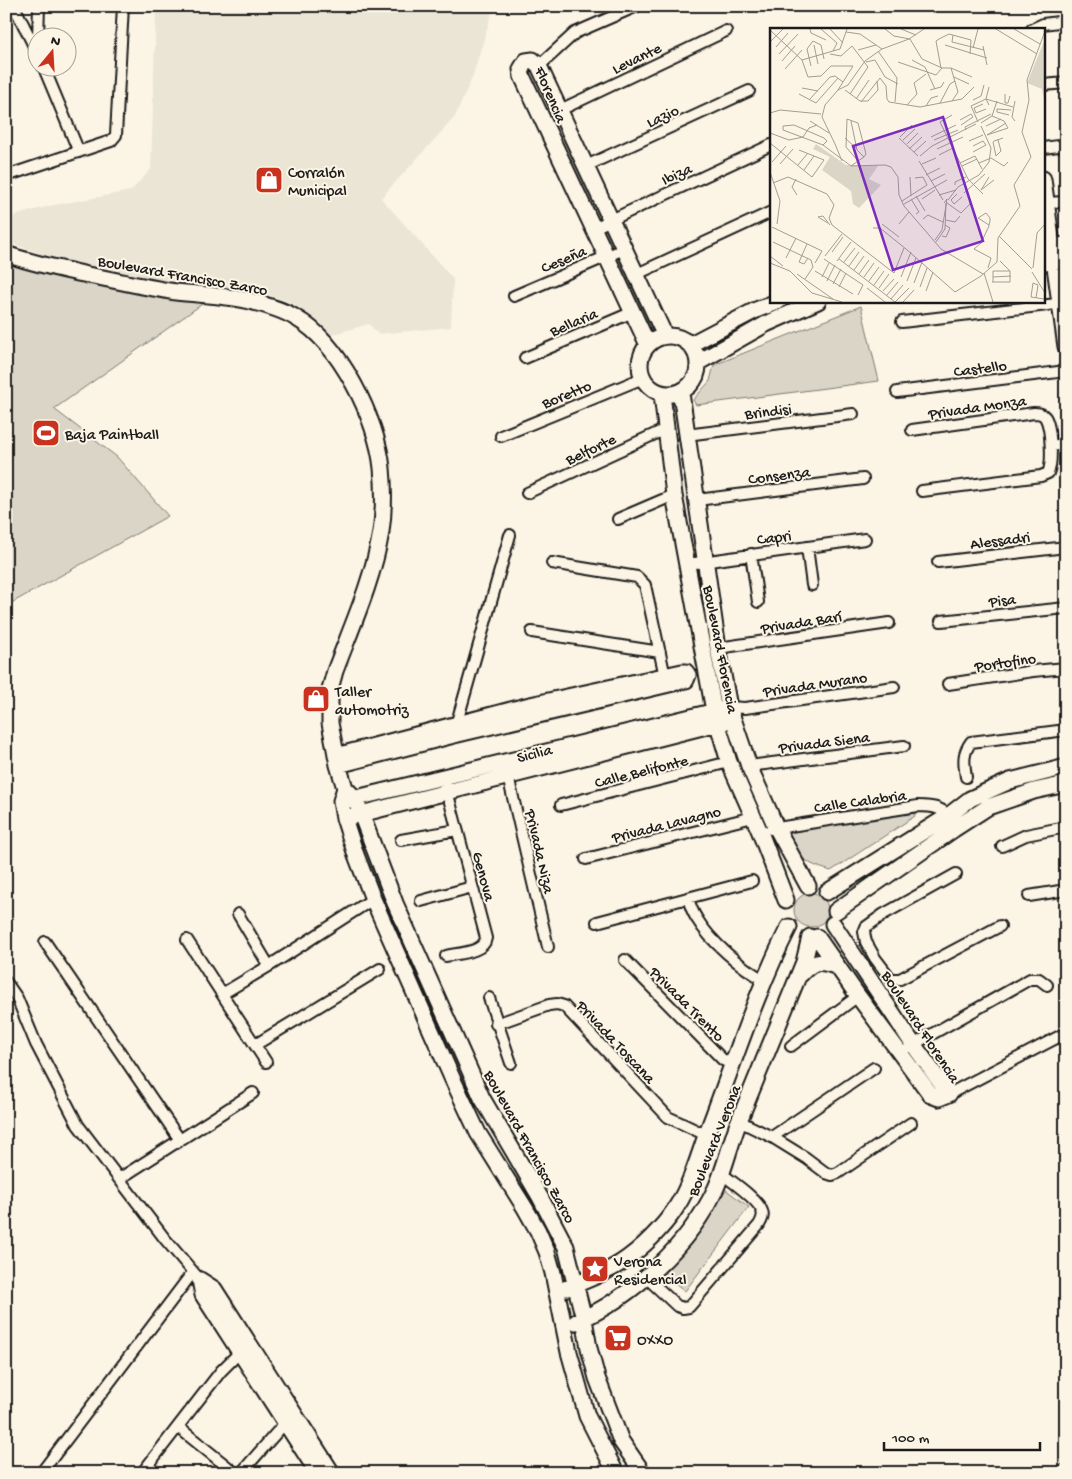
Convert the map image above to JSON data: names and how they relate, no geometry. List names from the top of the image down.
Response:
{
  "streets": {
    "street": [
      "Levante",
      "Florencia",
      "Lazio",
      "Ibiza",
      "Ceseña",
      "Boulevard Francisco Zarco",
      "Bellaria",
      "Castello",
      "Boretto",
      "Privada Monza",
      "Brindisi",
      "Belforte",
      "Consenza",
      "Capri",
      "Alessadri",
      "Pisa",
      "Privada Barí",
      "Boulevard Florencia",
      "Portofino",
      "Privada Murano",
      "Privada Siena",
      "Sicilia",
      "Calle Belifonte",
      "Calle Calabria",
      "Privada Lavagno",
      "Privada Niza",
      "Genova",
      "Privada Trento",
      "Privada Toscana",
      "Boulevard Verona"
    ]
  },
  "crossings": [
    ["Levante", "Florencia"],
    ["Florencia", "Lazio"],
    ["Florencia", "Ibiza"],
    ["Florencia", "Ceseña"],
    ["Florencia", "Bellaria"],
    ["Florencia", "Boretto"],
    ["Florencia", "Boulevard Florencia"],
    ["Boulevard Francisco Zarco", "Sicilia"],
    ["Boulevard Francisco Zarco", "Boulevard Verona"],
    ["Boretto", "Boulevard Florencia"],
    ["Brindisi", "Boulevard Florencia"],
    ["Belforte", "Boulevard Florencia"],
    ["Consenza", "Boulevard Florencia"],
    ["Capri", "Boulevard Florencia"],
    ["Privada Barí", "Boulevard Florencia"],
    ["Boulevard Florencia", "Privada Murano"],
    ["Boulevard Florencia", "Privada Siena"],
    ["Boulevard Florencia", "Sicilia"],
    ["Boulevard Florencia", "Calle Belifonte"],
    ["Boulevard Florencia", "Calle Calabria"],
    ["Boulevard Florencia", "Privada Lavagno"],
    ["Boulevard Florencia", "Boulevard Verona"],
    ["Privada Murano", "Sicilia"],
    ["Sicilia", "Privada Niza"],
    ["Sicilia", "Genova"],
    ["Privada Trento", "Boulevard Verona"],
    ["Privada Toscana", "Boulevard Verona"]
  ],
  "places": {
    "shop": ["Corralón Municipal", "Taller automotriz"],
    "sports": ["Baja Paintball"],
    "place": ["Verona Residencial"],
    "supermarket": ["OXXO"]
  },
  "scale_bar": "100 m",
  "north": "top"
}
